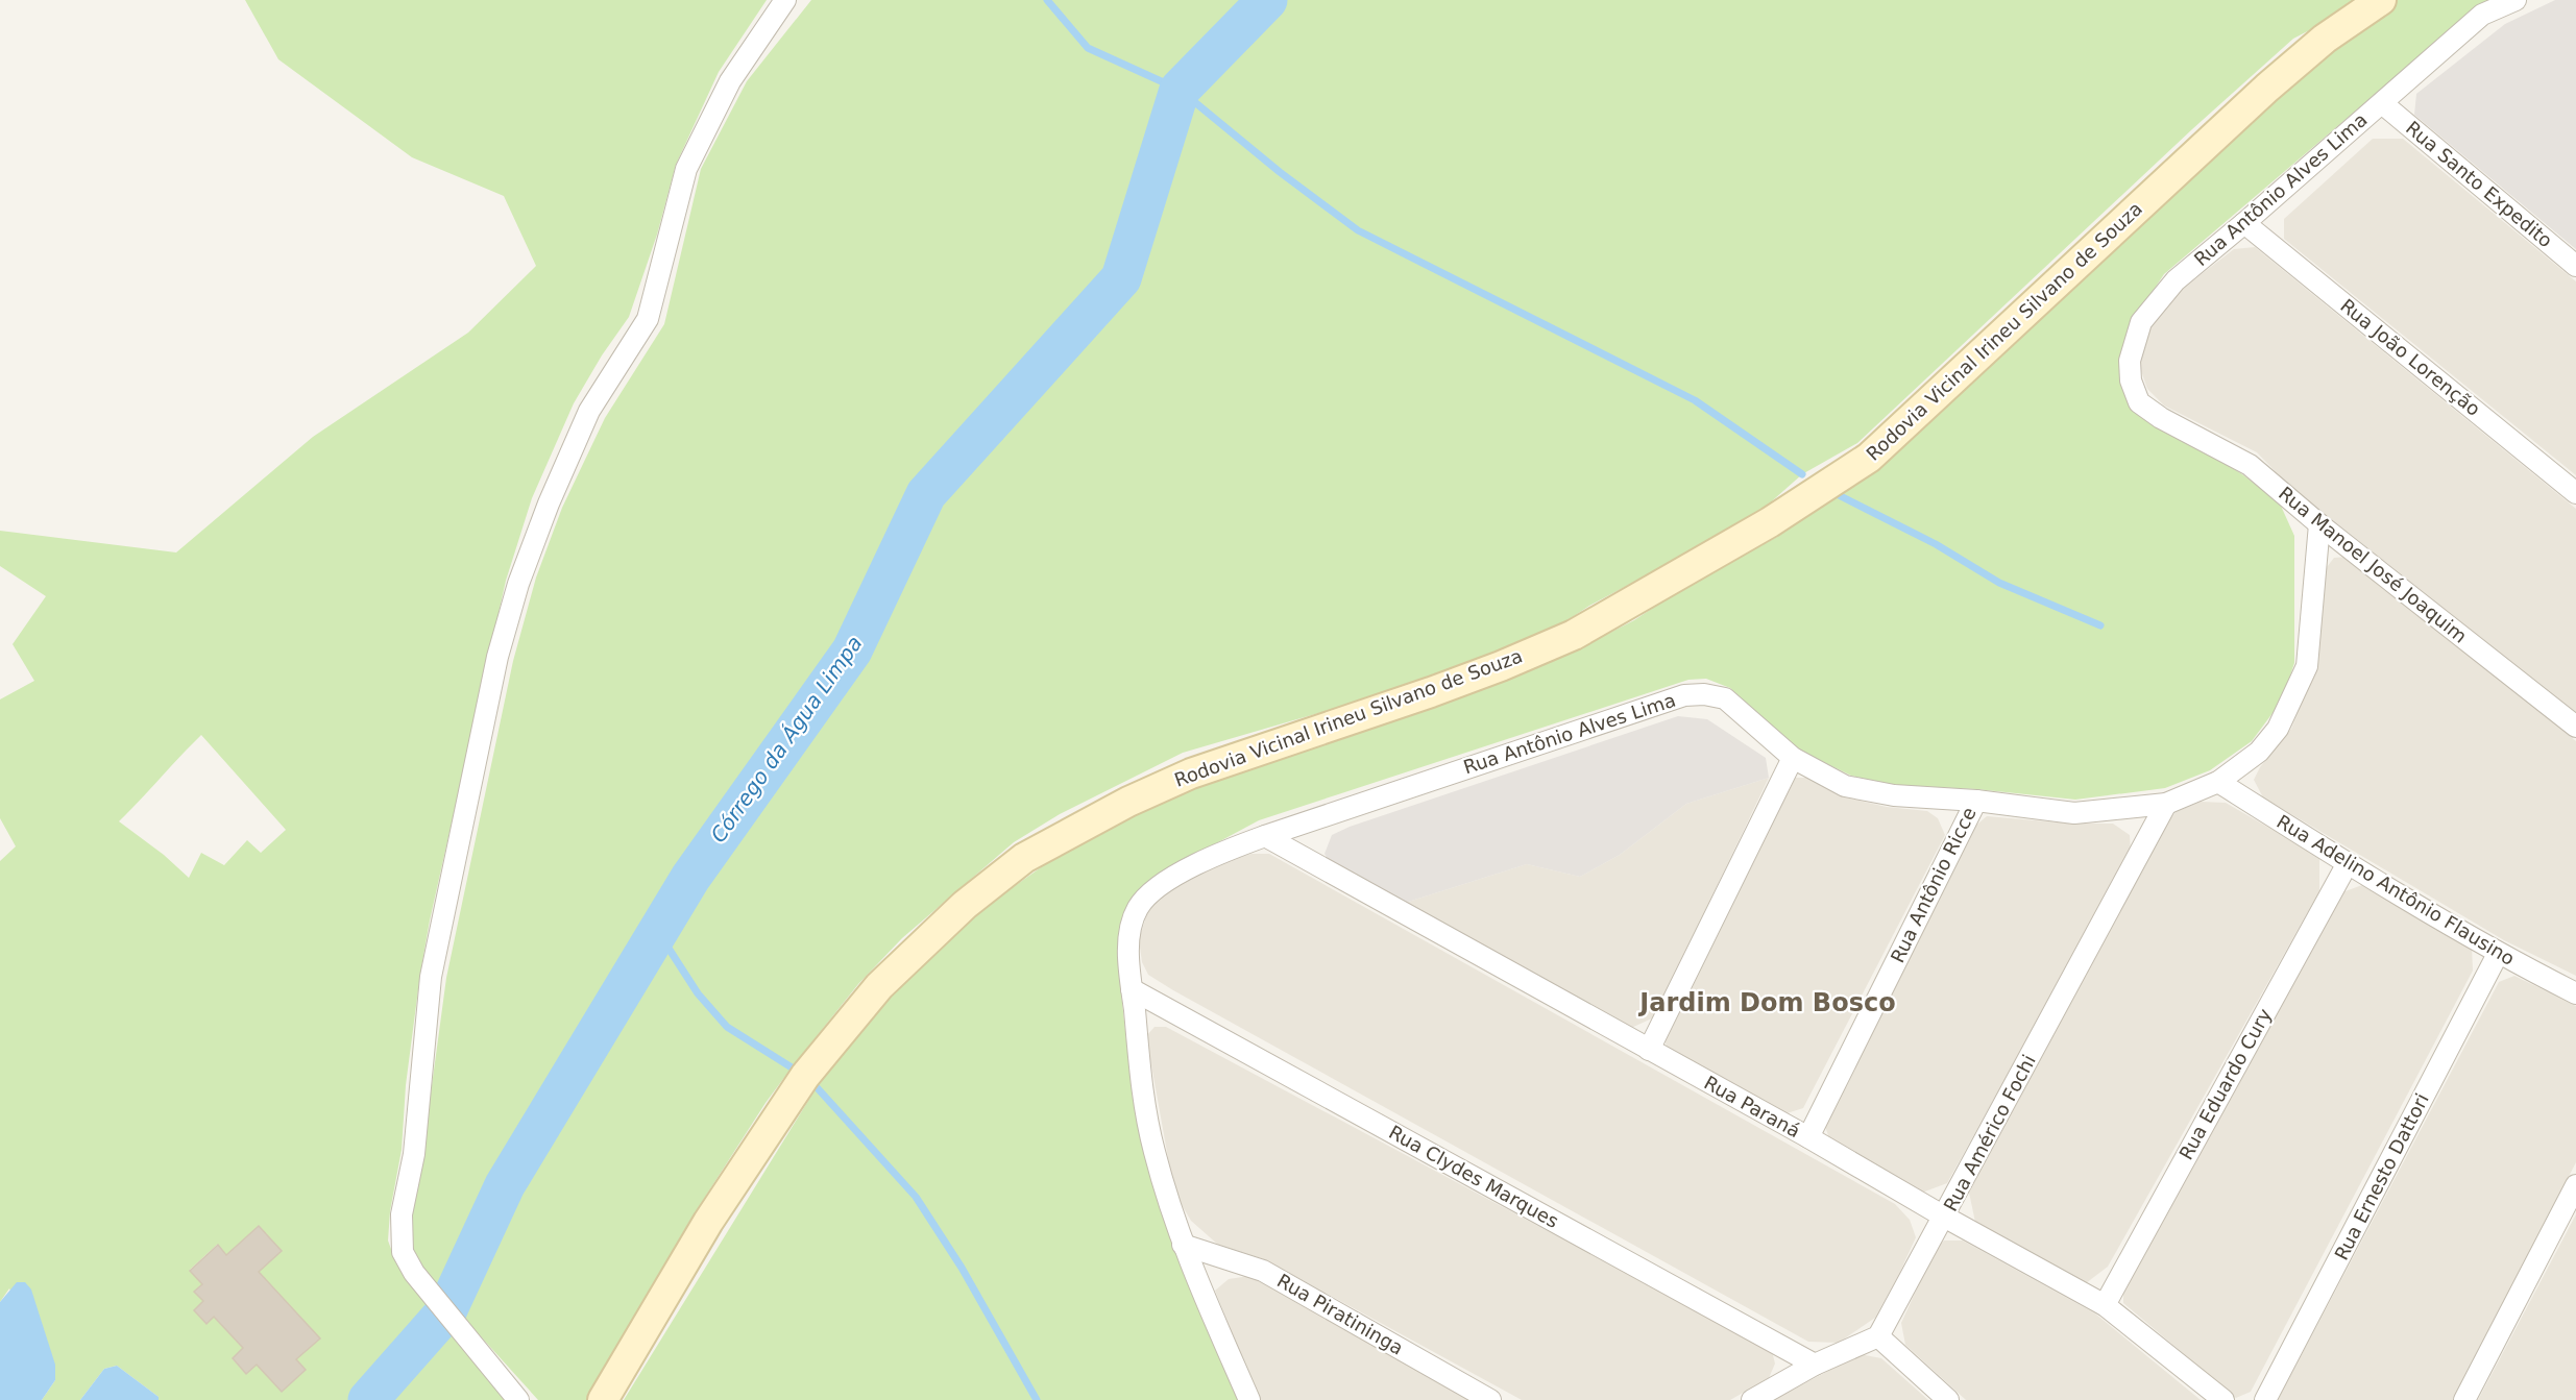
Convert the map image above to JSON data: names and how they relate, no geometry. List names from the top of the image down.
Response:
{
  "streets": {
    "main road": ["Rodovia Vicinal Irineu Silvano de Souza"],
    "street": [
      "Rua Santo Expedito",
      "Rua Antônio Alves Lima",
      "Rua João Lorenção",
      "Rua Manoel José Joaquim",
      "Rua Antônio Ricce",
      "Rua Adelino Antônio Flausino",
      "Rua Eduardo Cury",
      "Rua Paraná",
      "Rua Américo Fochi",
      "Rua Clydes Marques",
      "Rua Ernesto Dattori",
      "Rua Piratininga"
    ]
  },
  "crossings": [
    ["Rua Santo Expedito", "Rua Antônio Alves Lima"],
    ["Rua Antônio Alves Lima", "Rua João Lorenção"],
    ["Rua Antônio Alves Lima", "Rua Manoel José Joaquim"],
    ["Rua Antônio Alves Lima", "Rua Antônio Ricce"],
    ["Rua Antônio Alves Lima", "Rua Adelino Antônio Flausino"],
    ["Rua Antônio Alves Lima", "Rua Paraná"],
    ["Rua Antônio Alves Lima", "Rua Américo Fochi"],
    ["Rua Antônio Alves Lima", "Rua Clydes Marques"],
    ["Rua Antônio Alves Lima", "Rua Piratininga"],
    ["Rua Antônio Ricce", "Rua Paraná"],
    ["Rua Adelino Antônio Flausino", "Rua Eduardo Cury"],
    ["Rua Adelino Antônio Flausino", "Rua Ernesto Dattori"],
    ["Rua Eduardo Cury", "Rua Paraná"],
    ["Rua Paraná", "Rua Américo Fochi"]
  ],
  "districts": ["Jardim Dom Bosco"],
  "water": ["Córrego da Água Limpa"]
}
